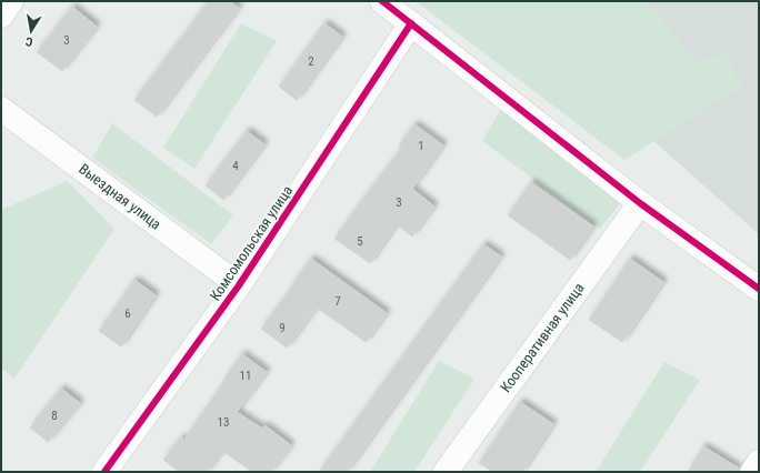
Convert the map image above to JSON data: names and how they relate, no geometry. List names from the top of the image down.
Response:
{
  "streets": {
    "street": ["Выездная улица", "Комсомольская улица", "Кооперативная улица"]
  },
  "crossings": [
    ["Выездная улица", "Комсомольская улица"]
  ],
  "house_numbers": [
    "3",
    "2",
    "1",
    "4",
    "3",
    "5",
    "7",
    "6",
    "9",
    "11",
    "8",
    "13"
  ],
  "north": "bottom"
}
